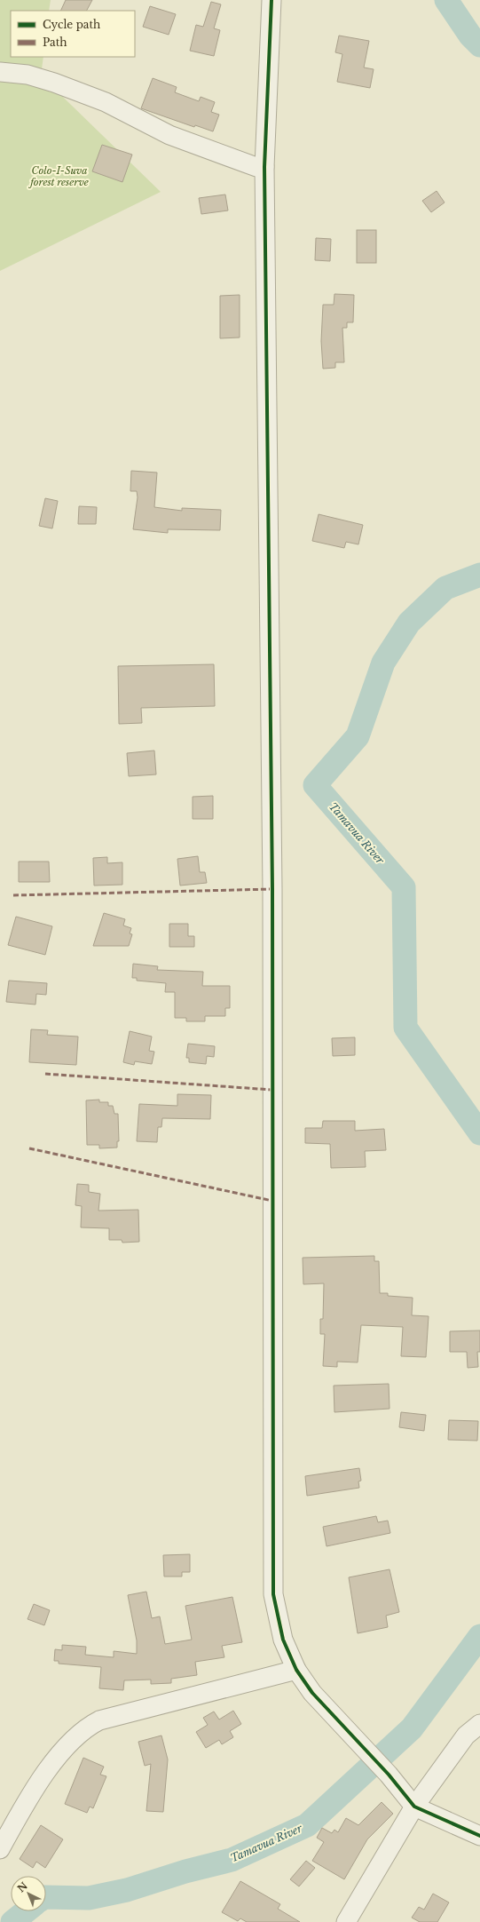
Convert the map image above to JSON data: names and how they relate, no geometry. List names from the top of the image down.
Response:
{
  "water": ["Tamavua River"],
  "parks": ["Colo-I-Suva forest reserve"],
  "legend": ["Cycle path", "Path"],
  "north": "top left"
}
